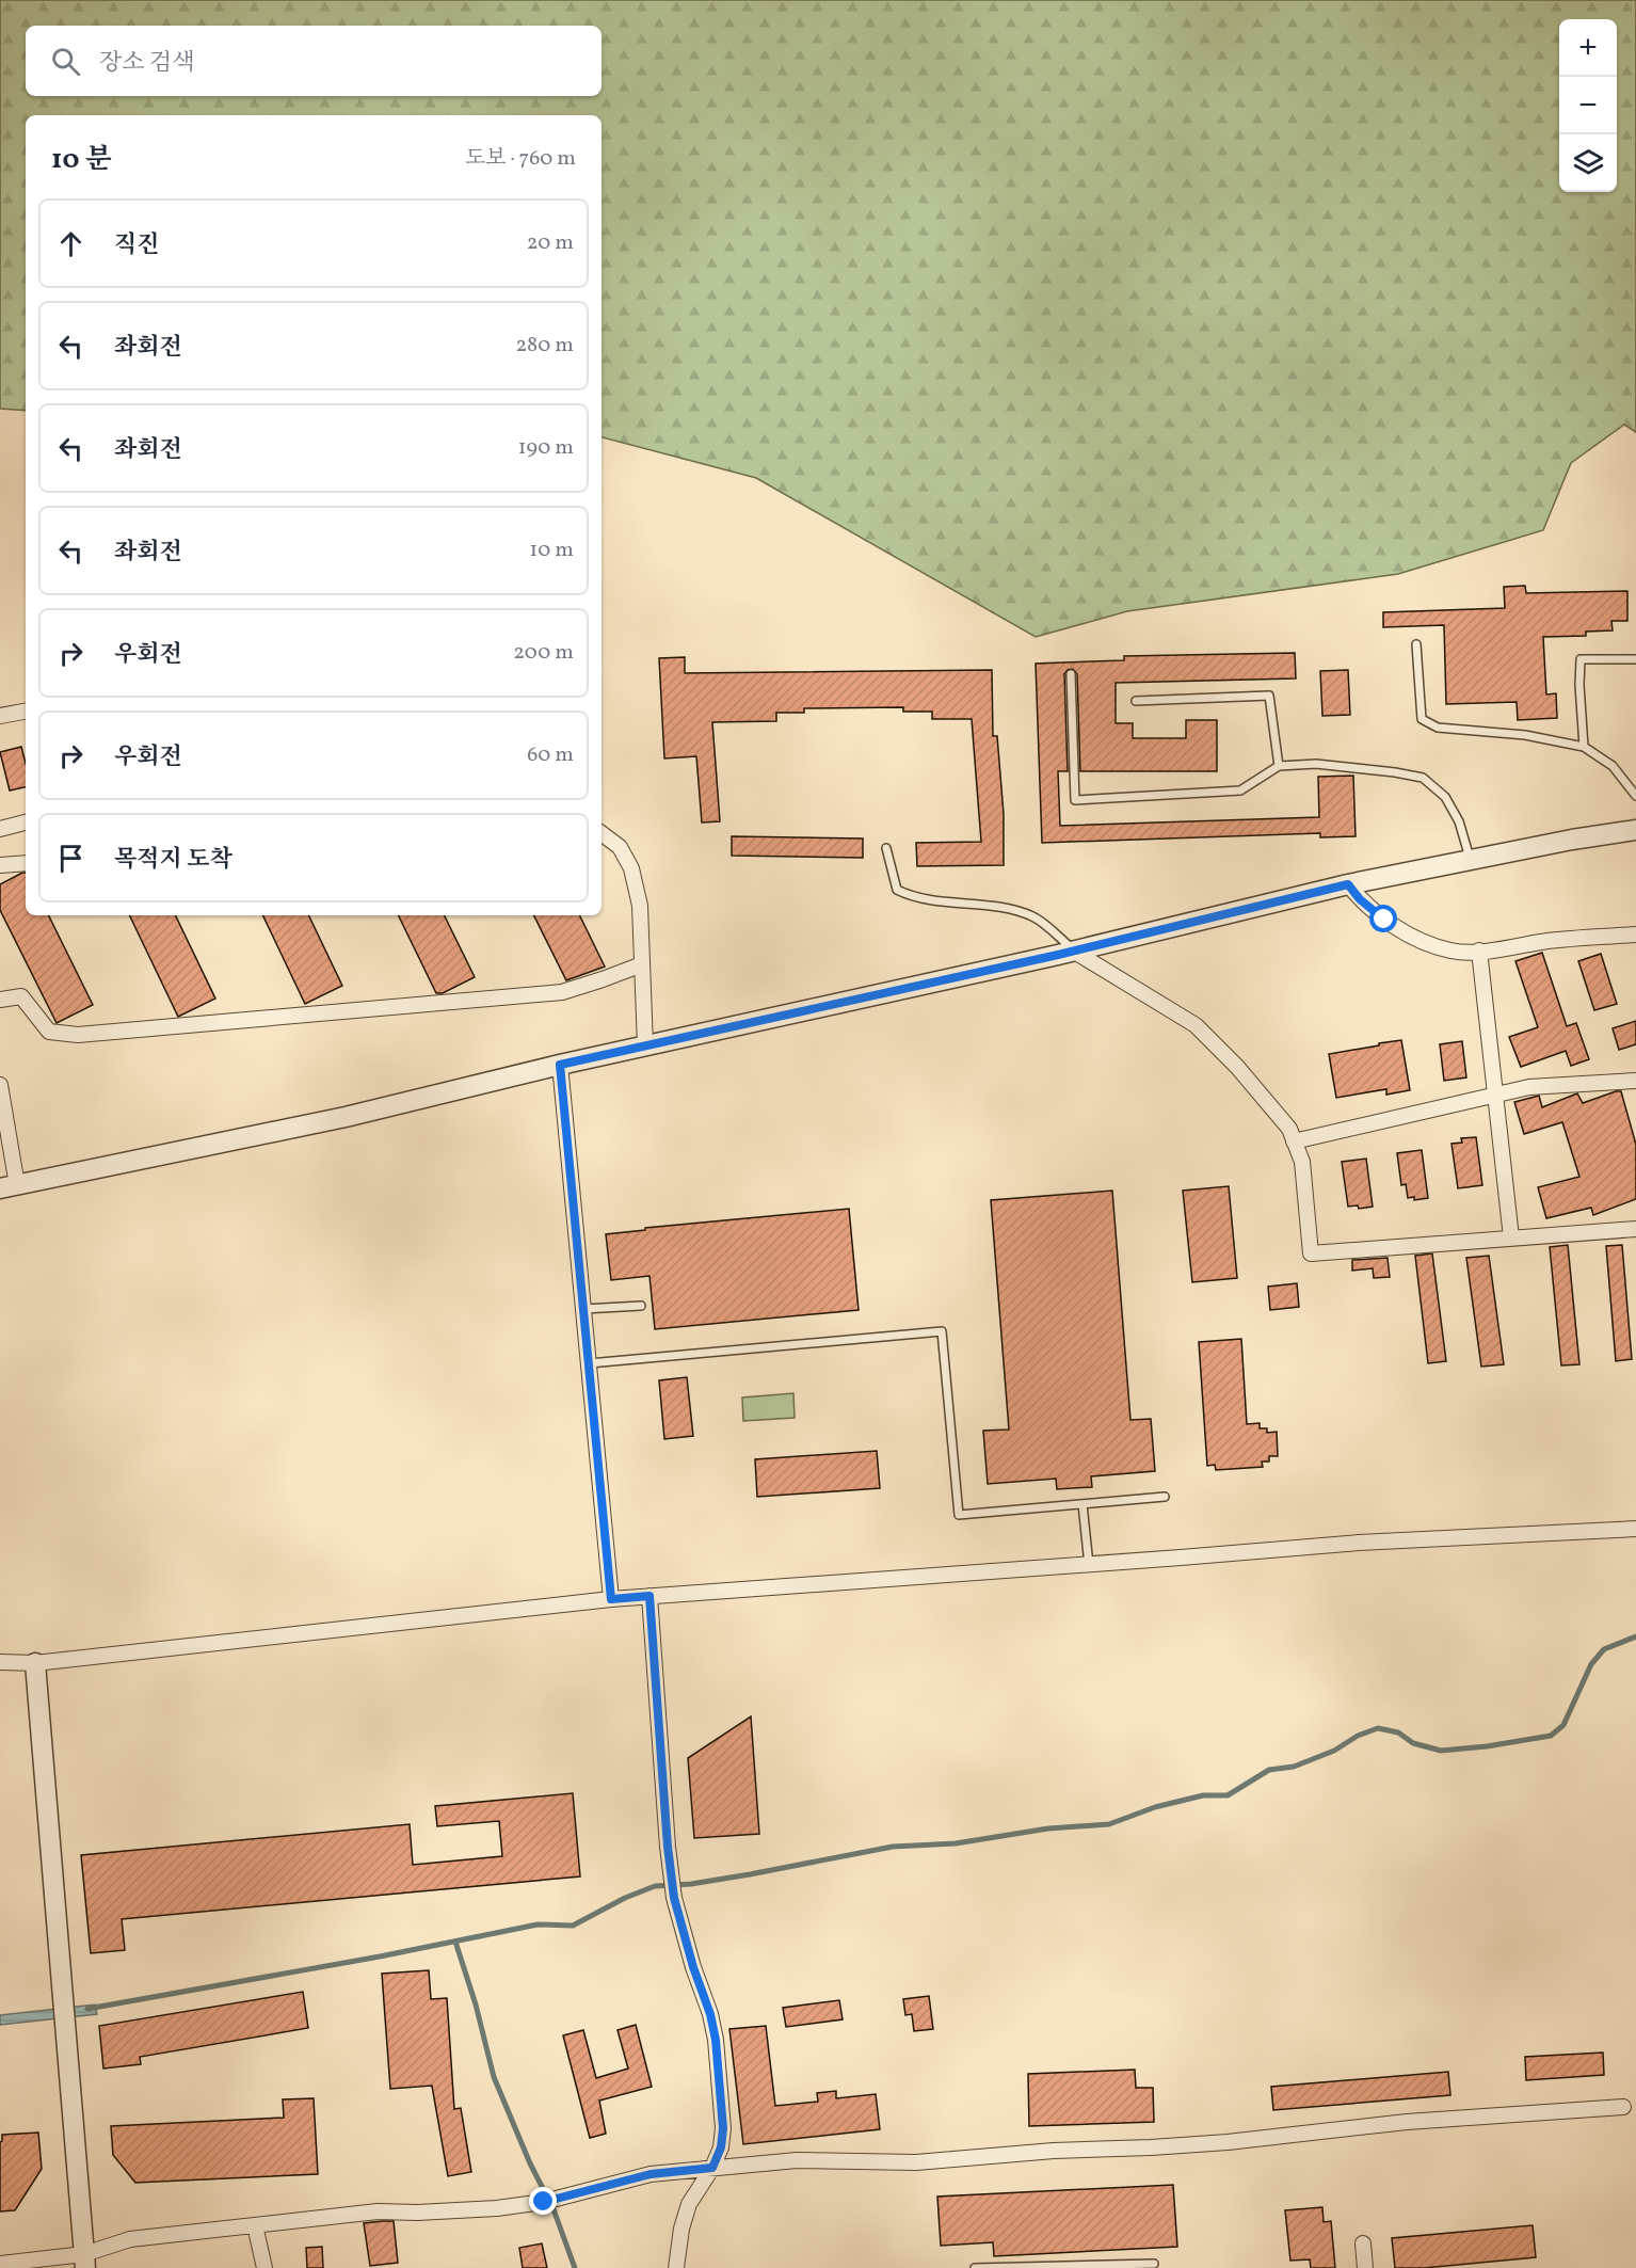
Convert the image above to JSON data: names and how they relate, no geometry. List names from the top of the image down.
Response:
{
  "page": {
    "map_buttons": ["+", "−"],
    "search": "장소 검색",
    "heading": ["10 분", "도보 · 760 m"],
    "list": [
      ["직진", "20 m"],
      ["좌회전", "280 m"],
      ["좌회전", "190 m"],
      ["좌회전", "10 m"],
      ["우회전", "200 m"],
      ["우회전", "60 m"],
      "목적지 도착"
    ]
  }
}
